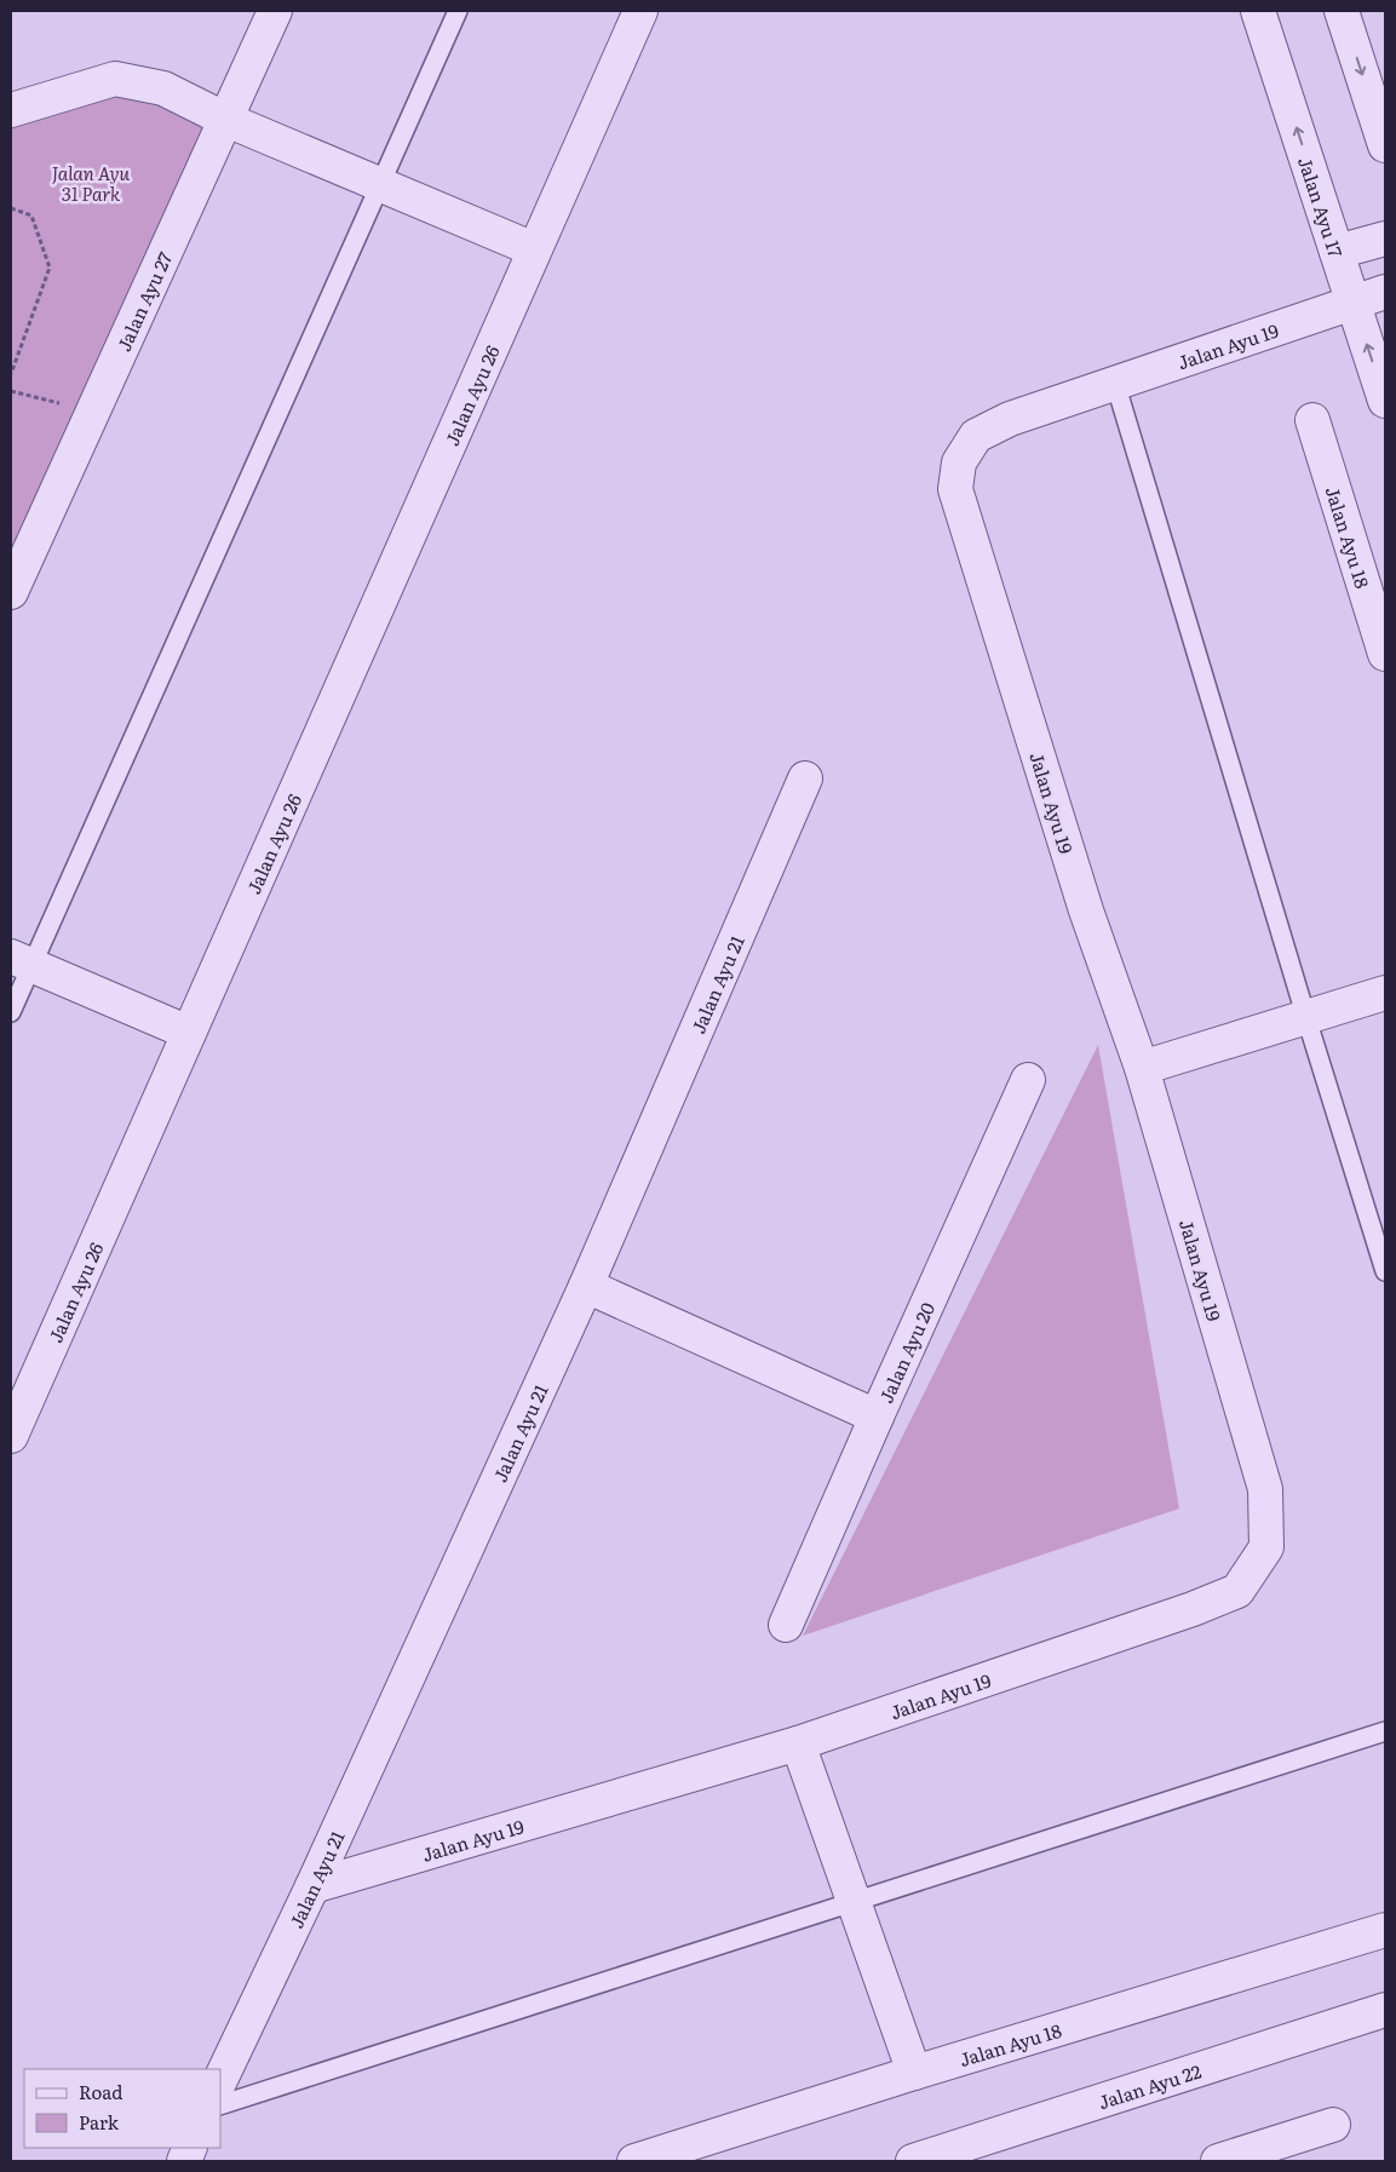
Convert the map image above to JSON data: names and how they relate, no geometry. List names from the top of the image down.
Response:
{
  "streets": {
    "street": [
      "Jalan Ayu 17",
      "Jalan Ayu 27",
      "Jalan Ayu 19",
      "Jalan Ayu 26",
      "Jalan Ayu 18",
      "Jalan Ayu 21",
      "Jalan Ayu 20",
      "Jalan Ayu 22"
    ]
  },
  "crossings": [
    ["Jalan Ayu 17", "Jalan Ayu 19"],
    ["Jalan Ayu 19", "Jalan Ayu 21"]
  ],
  "parks": ["Jalan Ayu 31 Park"],
  "legend": ["Road", "Park"]
}
